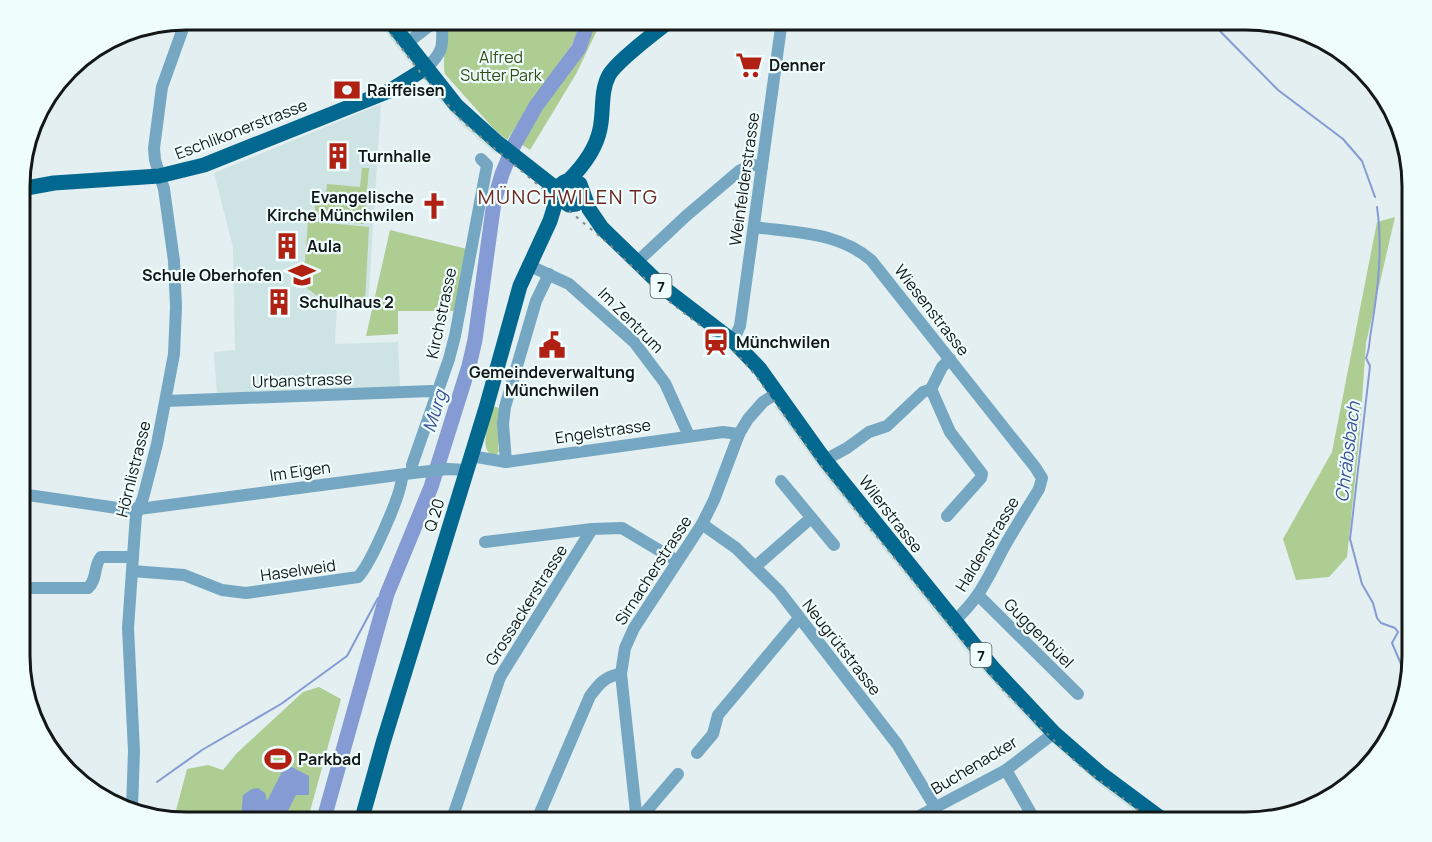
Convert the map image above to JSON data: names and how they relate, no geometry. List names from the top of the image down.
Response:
{
  "streets": {
    "main road": [
      "Eschlikonerstrasse",
      "7",
      "Wilerstrasse",
      "Q 20"
    ],
    "street": [
      "Weinfelderstrasse",
      "Wiesenstrasse",
      "Kirchstrasse",
      "Im Zentrum",
      "Urbanstrasse",
      "Engelstrasse",
      "Hörnlistrasse",
      "Im Eigen",
      "Haldenstrasse",
      "Haselweid",
      "Sirnacherstrasse",
      "Grossackerstrasse",
      "Guggenbüel",
      "Neugrütstrasse",
      "Buchenacker"
    ]
  },
  "crossings": [
    ["Eschlikonerstrasse", "7"],
    ["Eschlikonerstrasse", "Hörnlistrasse"],
    ["Weinfelderstrasse", "Wiesenstrasse"],
    ["Weinfelderstrasse", "Wilerstrasse"],
    ["7", "Wilerstrasse"],
    ["7", "Q 20"],
    ["Wiesenstrasse", "Haldenstrasse"],
    ["Kirchstrasse", "Urbanstrasse"],
    ["Kirchstrasse", "Im Eigen"],
    ["Kirchstrasse", "Haselweid"],
    ["Im Zentrum", "Engelstrasse"],
    ["Im Zentrum", "Q 20"],
    ["Urbanstrasse", "Hörnlistrasse"],
    ["Engelstrasse", "Im Eigen"],
    ["Engelstrasse", "Q 20"],
    ["Engelstrasse", "Sirnacherstrasse"],
    ["Hörnlistrasse", "Im Eigen"],
    ["Hörnlistrasse", "Haselweid"],
    ["Im Eigen", "Q 20"],
    ["Im Eigen", "Haselweid"],
    ["Wilerstrasse", "Q 20"],
    ["Wilerstrasse", "Haldenstrasse"],
    ["Wilerstrasse", "Sirnacherstrasse"],
    ["Wilerstrasse", "Buchenacker"],
    ["Haldenstrasse", "Guggenbüel"],
    ["Sirnacherstrasse", "Neugrütstrasse"],
    ["Neugrütstrasse", "Buchenacker"]
  ],
  "districts": ["MÜNCHWILEN TG"],
  "water": ["Murg", "Chräbsbach"],
  "parks": ["Alfred Sutter Park"],
  "places": {
    "supermarket": ["Denner"],
    "bank": ["Raiffeisen"],
    "building": ["Turnhalle", "Aula", "Schulhaus 2"],
    "church": ["Evangelische Kirche Münchwilen"],
    "school or university": ["Schule Oberhofen"],
    "station": ["Münchwilen"],
    "public building": ["Gemeindeverwaltung Münchwilen"],
    "sports": ["Parkbad"]
  }
}
